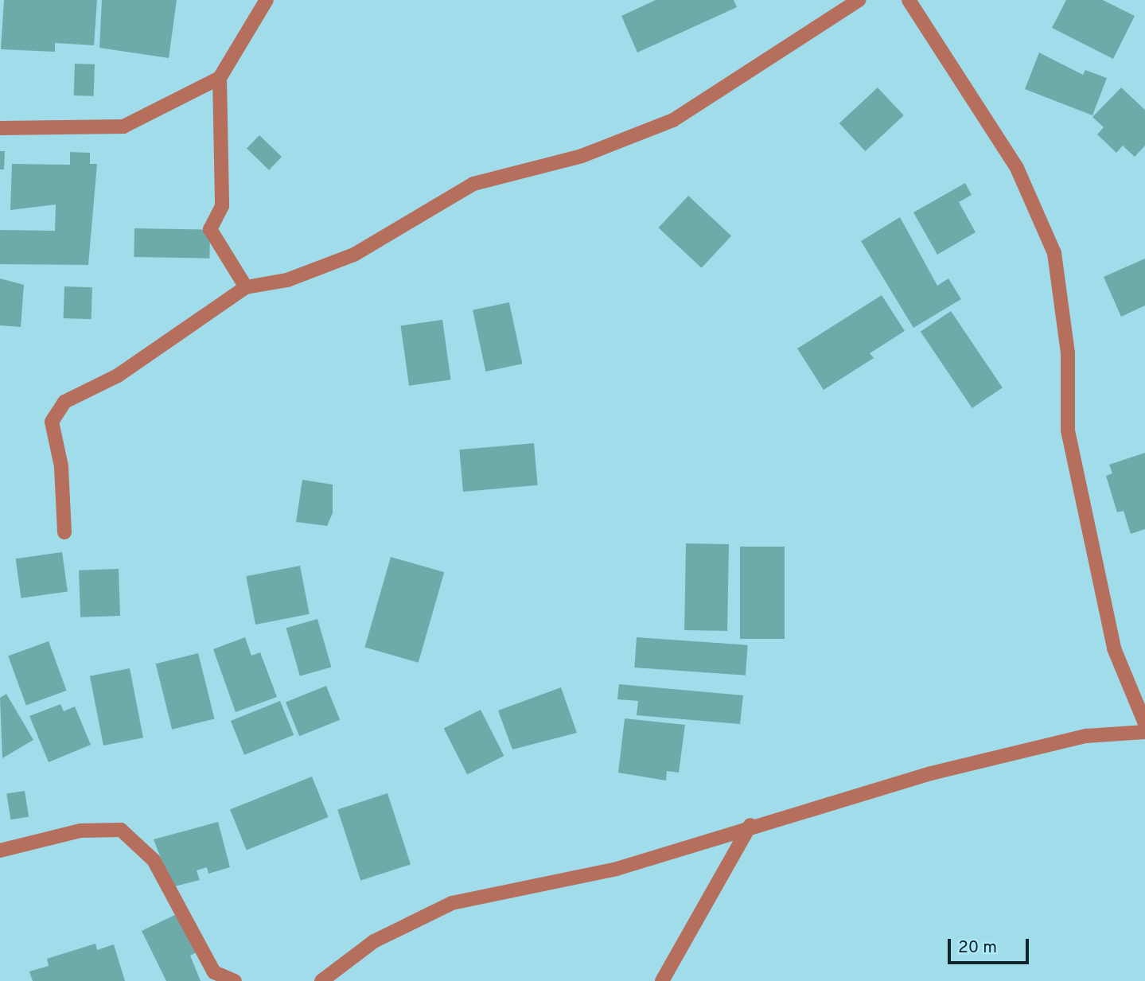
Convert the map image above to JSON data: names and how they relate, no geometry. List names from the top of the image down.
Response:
{
  "scale_bar": "20 m"
}
